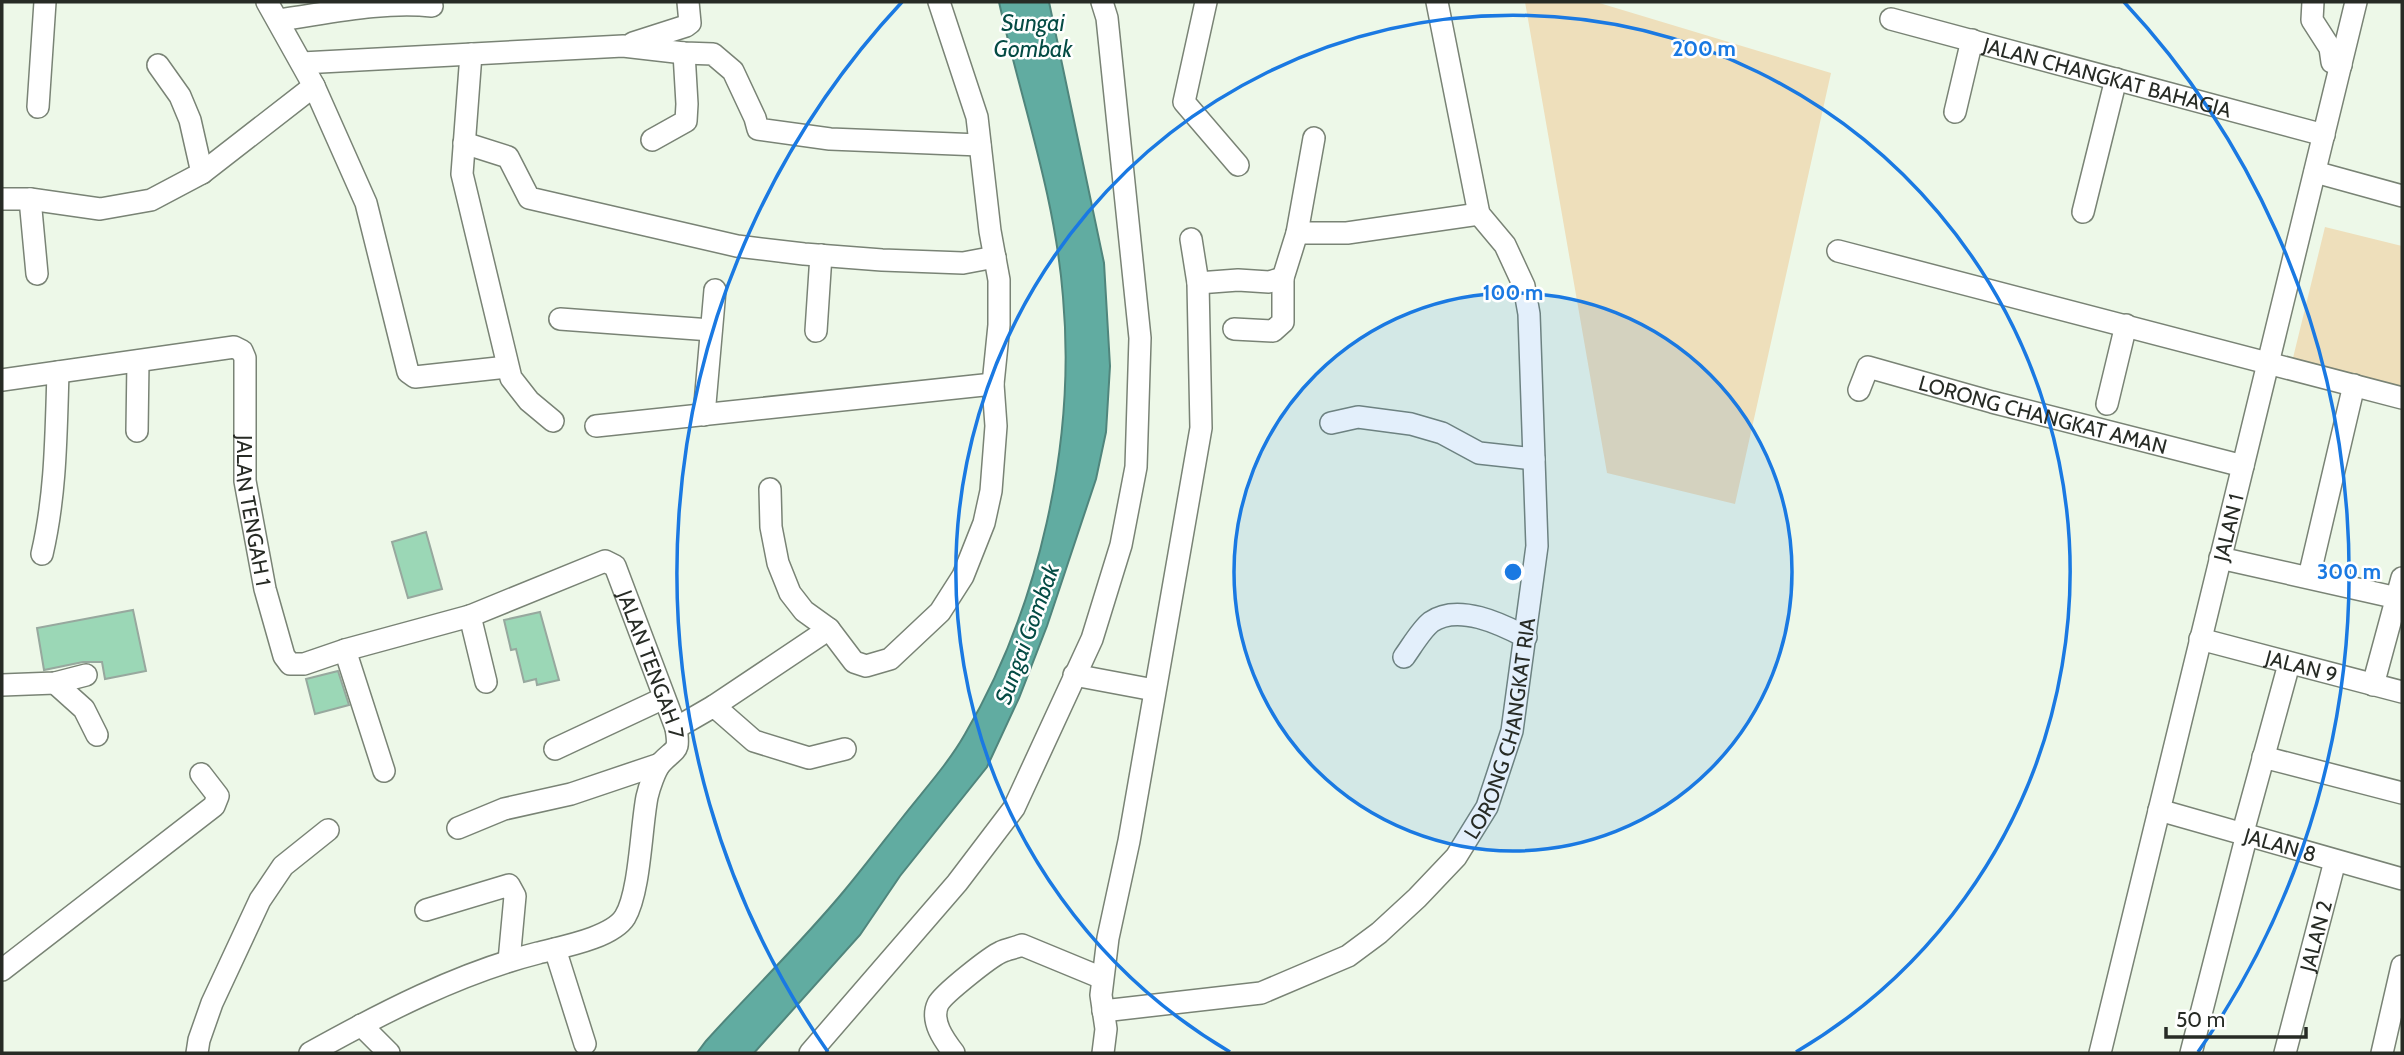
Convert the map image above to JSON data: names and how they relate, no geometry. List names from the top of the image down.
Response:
{
  "streets": {
    "street": [
      "JALAN CHANGKAT BAHAGIA",
      "LORONG CHANGKAT AMAN",
      "JALAN TENGAH 1",
      "JALAN 1",
      "JALAN TENGAH 7",
      "JALAN 9",
      "LORONG CHANGKAT RIA",
      "JALAN 8",
      "JALAN 2"
    ]
  },
  "crossings": [
    ["JALAN CHANGKAT BAHAGIA", "JALAN 1"],
    ["LORONG CHANGKAT AMAN", "JALAN 1"],
    ["JALAN TENGAH 1", "JALAN TENGAH 7"],
    ["JALAN 1", "JALAN 9"],
    ["JALAN 1", "JALAN 8"],
    ["JALAN 8", "JALAN 2"]
  ],
  "water": ["Sungai Gombak"],
  "scale_bar": "50 m",
  "rings": ["200 m", "100 m", "300 m"]
}
